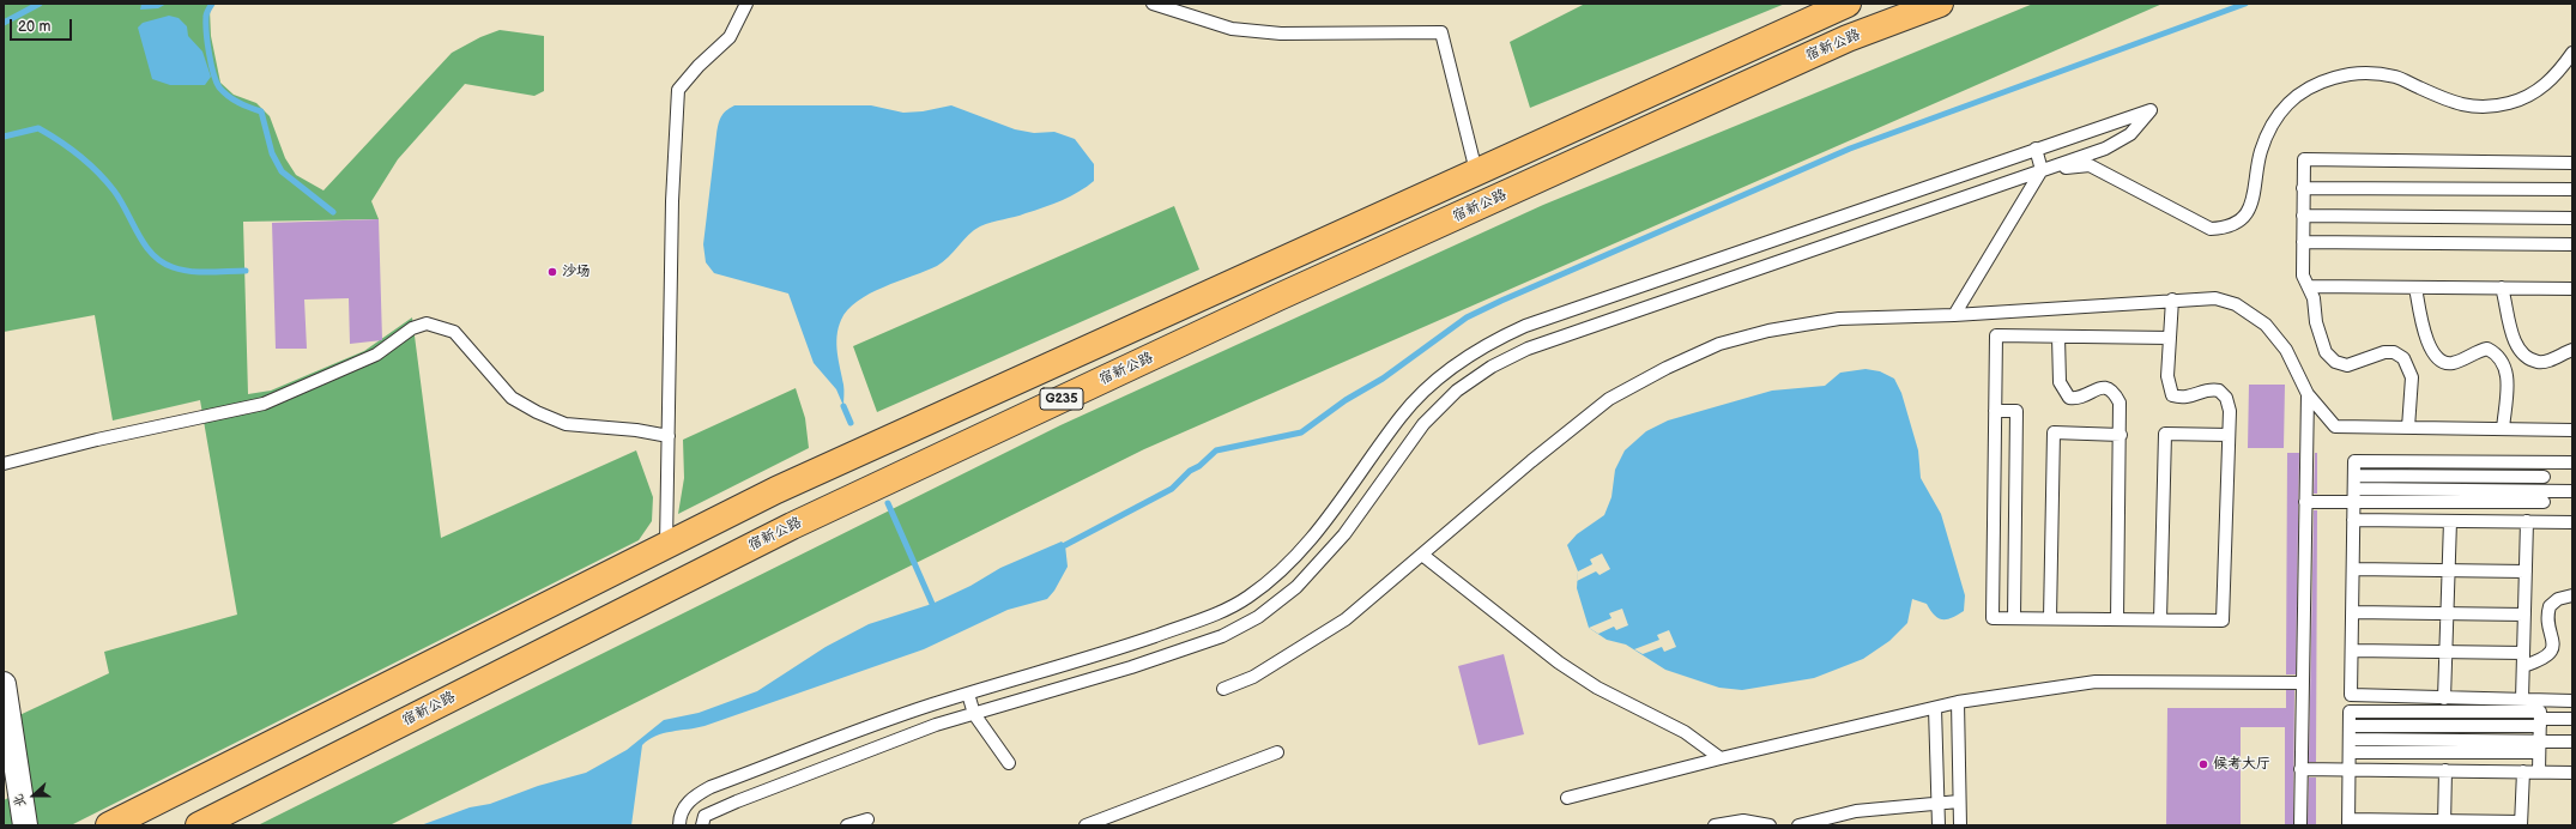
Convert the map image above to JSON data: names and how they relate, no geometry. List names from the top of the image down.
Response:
{
  "streets": {
    "highway": ["宿新公路", "G235"]
  },
  "places": ["沙场", "候考大厅"],
  "scale_bar": "20 m",
  "north": "left"
}
